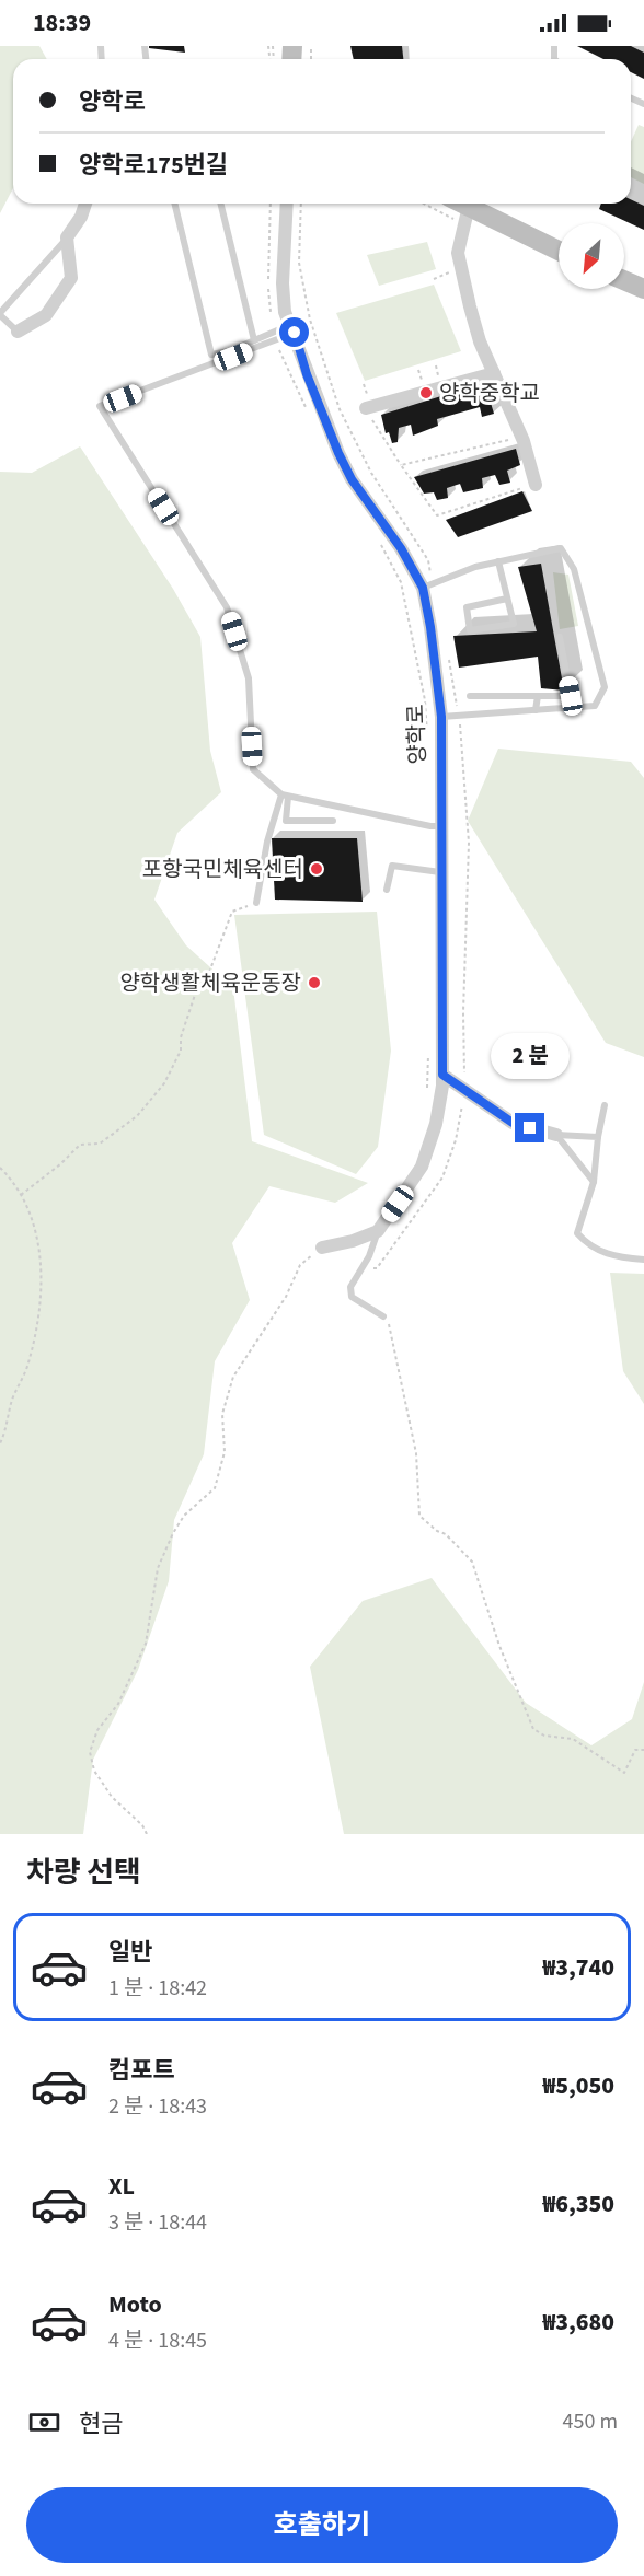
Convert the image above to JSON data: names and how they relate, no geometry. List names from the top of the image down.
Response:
{
  "streets": {
    "street": ["양학로"]
  },
  "places": ["양학중학교", "포항국민체육센터", "양학생활체육운동장"],
  "north": "bottom left",
  "page": {
    "status": "18:39",
    "banner": ["양학로", "양학로175번길"],
    "bubble": "2 분",
    "heading": "차량 선택",
    "list": [
      {
        "name": "일반",
        "note": "1 분 · 18:42",
        "value": "₩3,740"
      },
      {
        "name": "컴포트",
        "note": "2 분 · 18:43",
        "value": "₩5,050"
      },
      {
        "name": "XL",
        "note": "3 분 · 18:44",
        "value": "₩6,350"
      },
      {
        "name": "Moto",
        "note": "4 분 · 18:45",
        "value": "₩3,680"
      }
    ],
    "pay": ["현금", "450 m"],
    "buttons": "호출하기"
  }
}
